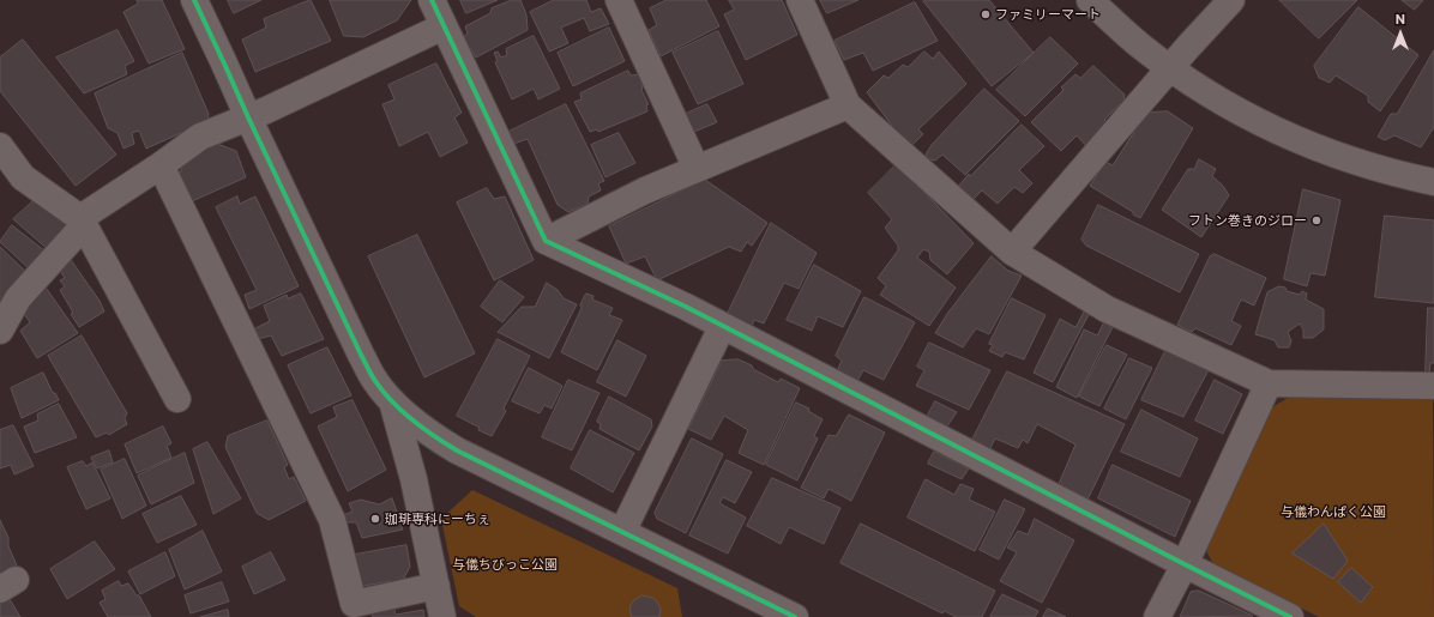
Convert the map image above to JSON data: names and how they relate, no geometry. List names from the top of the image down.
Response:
{
  "parks": ["与儀わんぱく公園", "与儀ちびっこ公園"],
  "places": ["ファミリーマート", "フトン巻きのジロー", "珈琲専科にーちぇ"],
  "north": "top"
}
